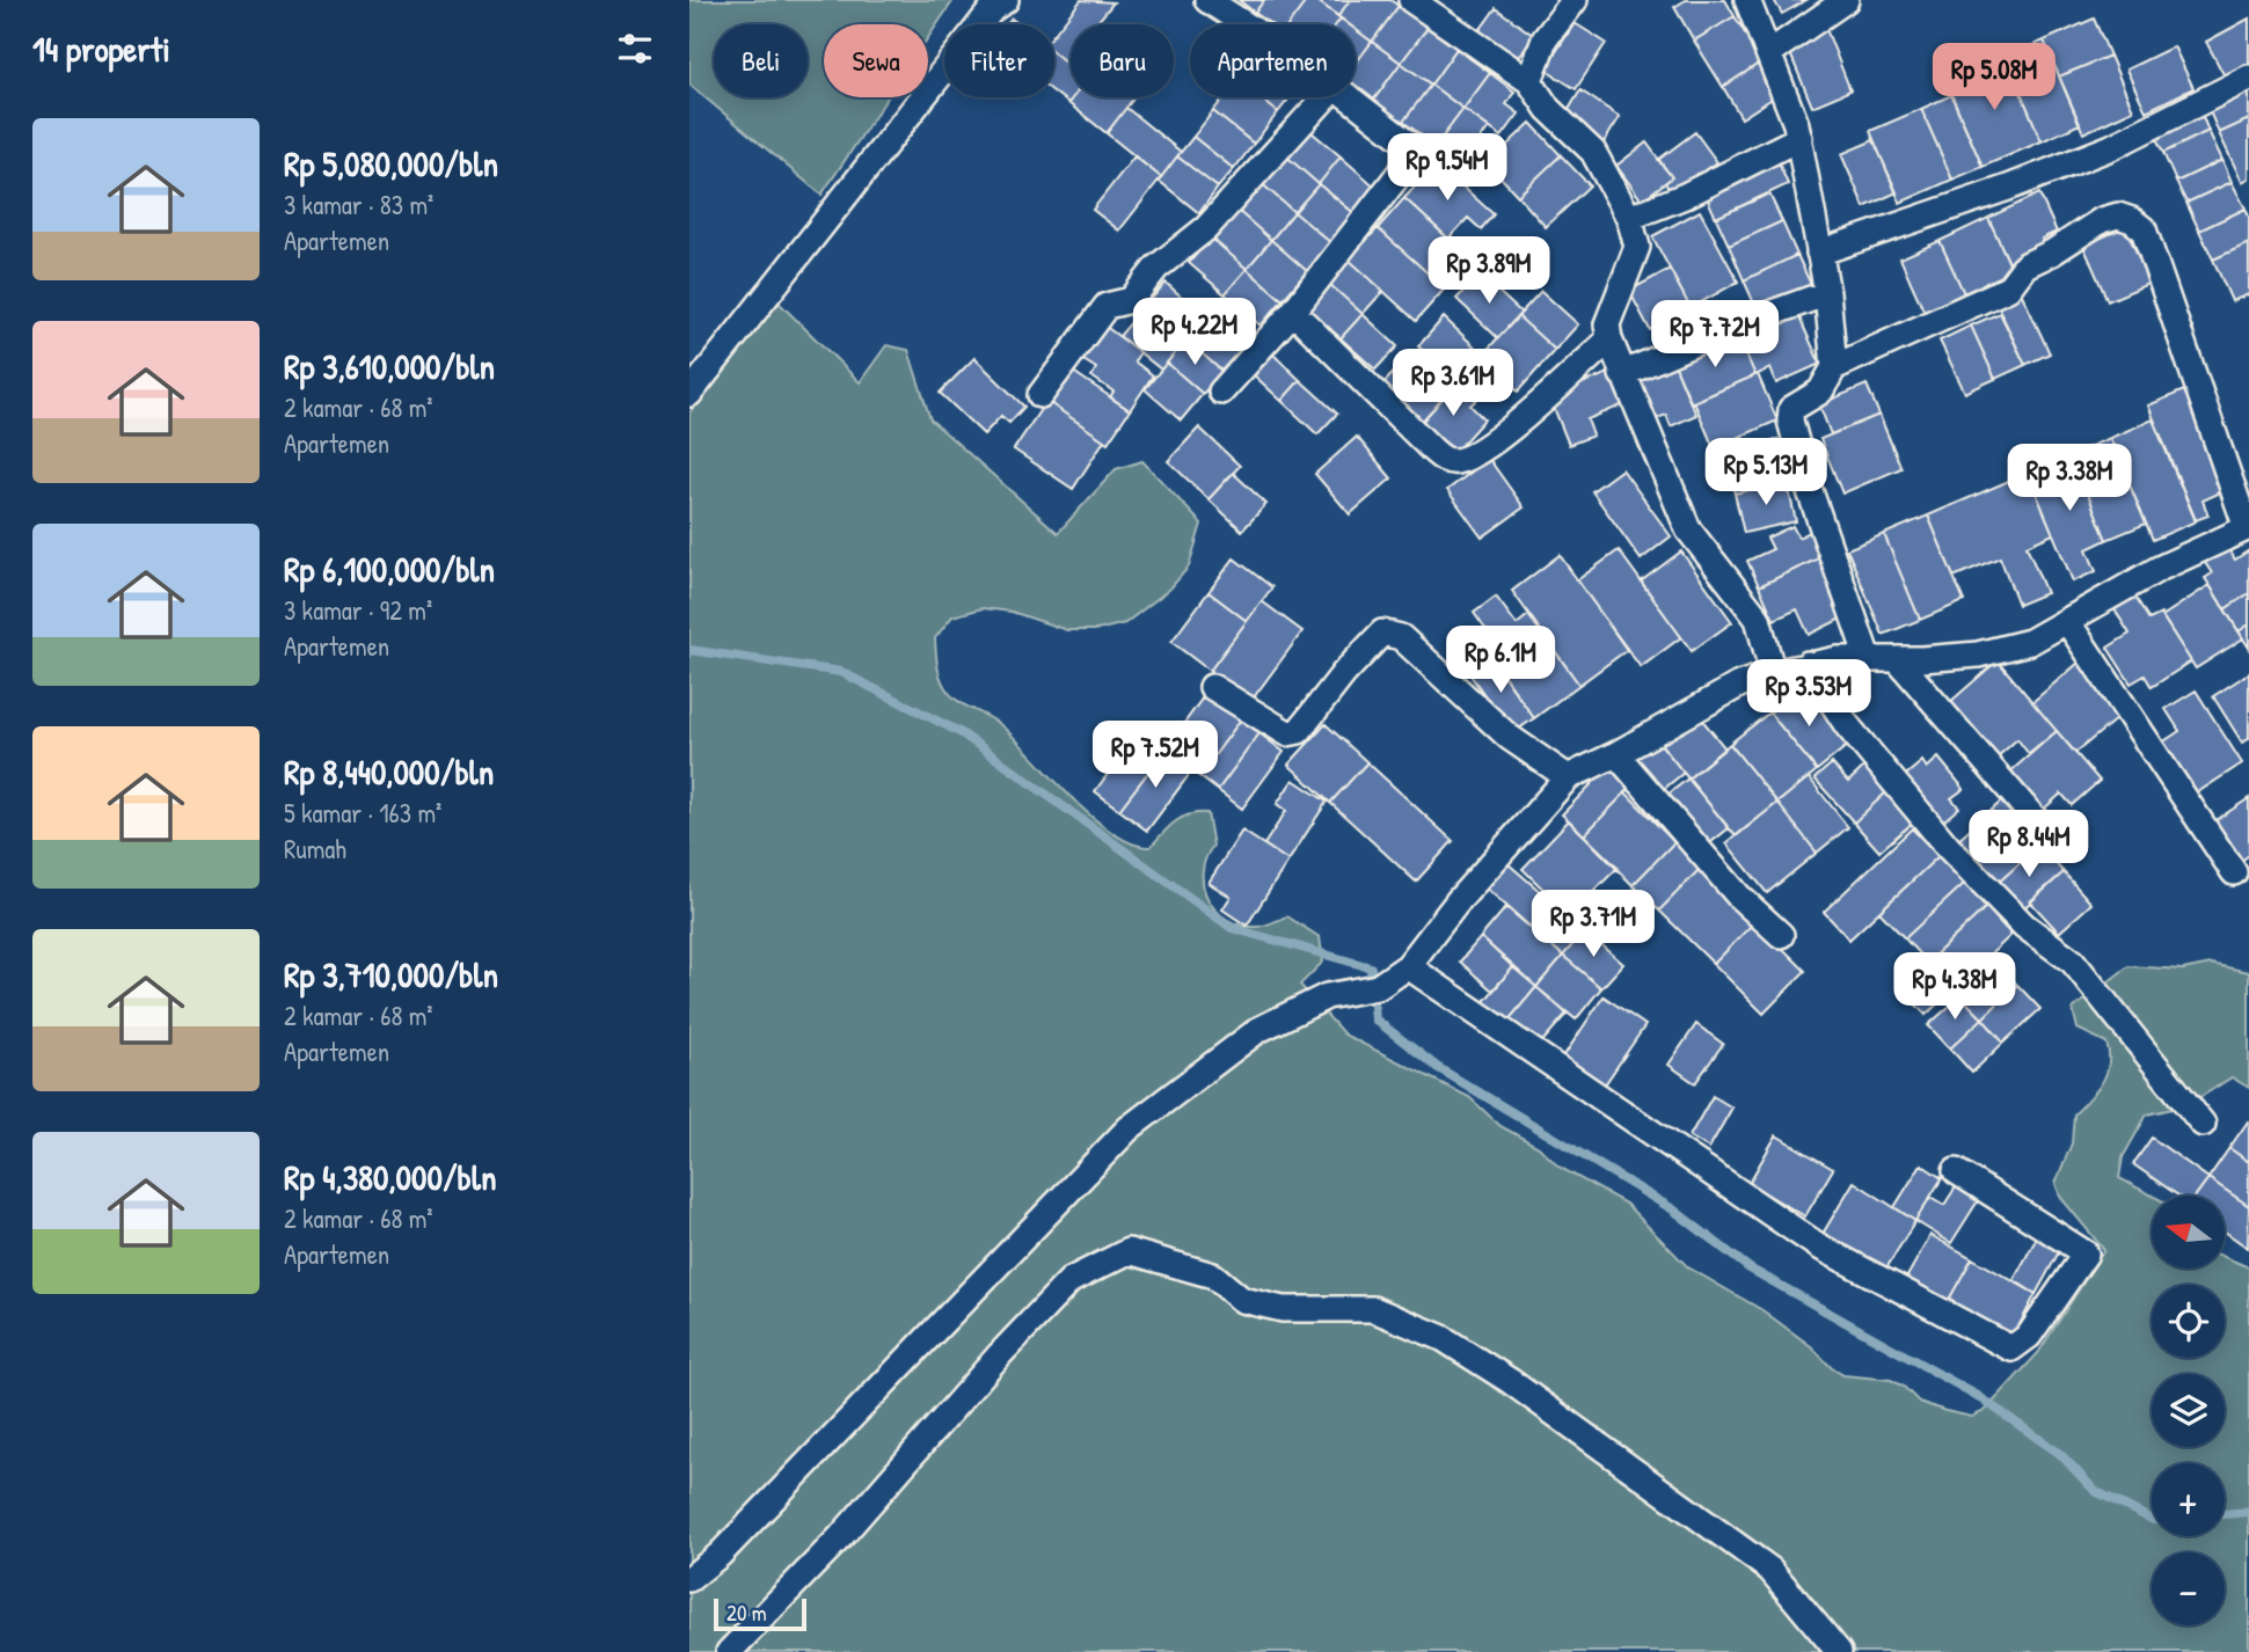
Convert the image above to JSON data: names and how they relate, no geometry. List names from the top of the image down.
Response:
{
  "scale_bar": "20 m",
  "north": "left",
  "page": {
    "heading": "14 properti",
    "chip": [
      "Beli",
      "Sewa",
      "Filter",
      "Baru",
      "Apartemen"
    ],
    "price": [
      "Rp 5.08M",
      "Rp 9.54M",
      "Rp 3.89M",
      "Rp 4.22M",
      "Rp 7.72M",
      "Rp 3.61M",
      "Rp 5.13M",
      "Rp 3.38M",
      "Rp 6.1M",
      "Rp 3.53M",
      "Rp 7.52M",
      "Rp 8.44M",
      "Rp 3.71M",
      "Rp 4.38M"
    ],
    "list": [
      {
        "name": "Rp 5,080,000/bln",
        "note": "3 kamar · 83 m² · Apartemen"
      },
      {
        "name": "Rp 3,610,000/bln",
        "note": "2 kamar · 68 m² · Apartemen"
      },
      {
        "name": "Rp 6,100,000/bln",
        "note": "3 kamar · 92 m² · Apartemen"
      },
      {
        "name": "Rp 8,440,000/bln",
        "note": "5 kamar · 163 m² · Rumah"
      },
      {
        "name": "Rp 3,710,000/bln",
        "note": "2 kamar · 68 m² · Apartemen"
      },
      {
        "name": "Rp 4,380,000/bln",
        "note": "2 kamar · 68 m² · Apartemen"
      }
    ],
    "map_buttons": ["+", "−"],
    "scale": "20 m"
  }
}
